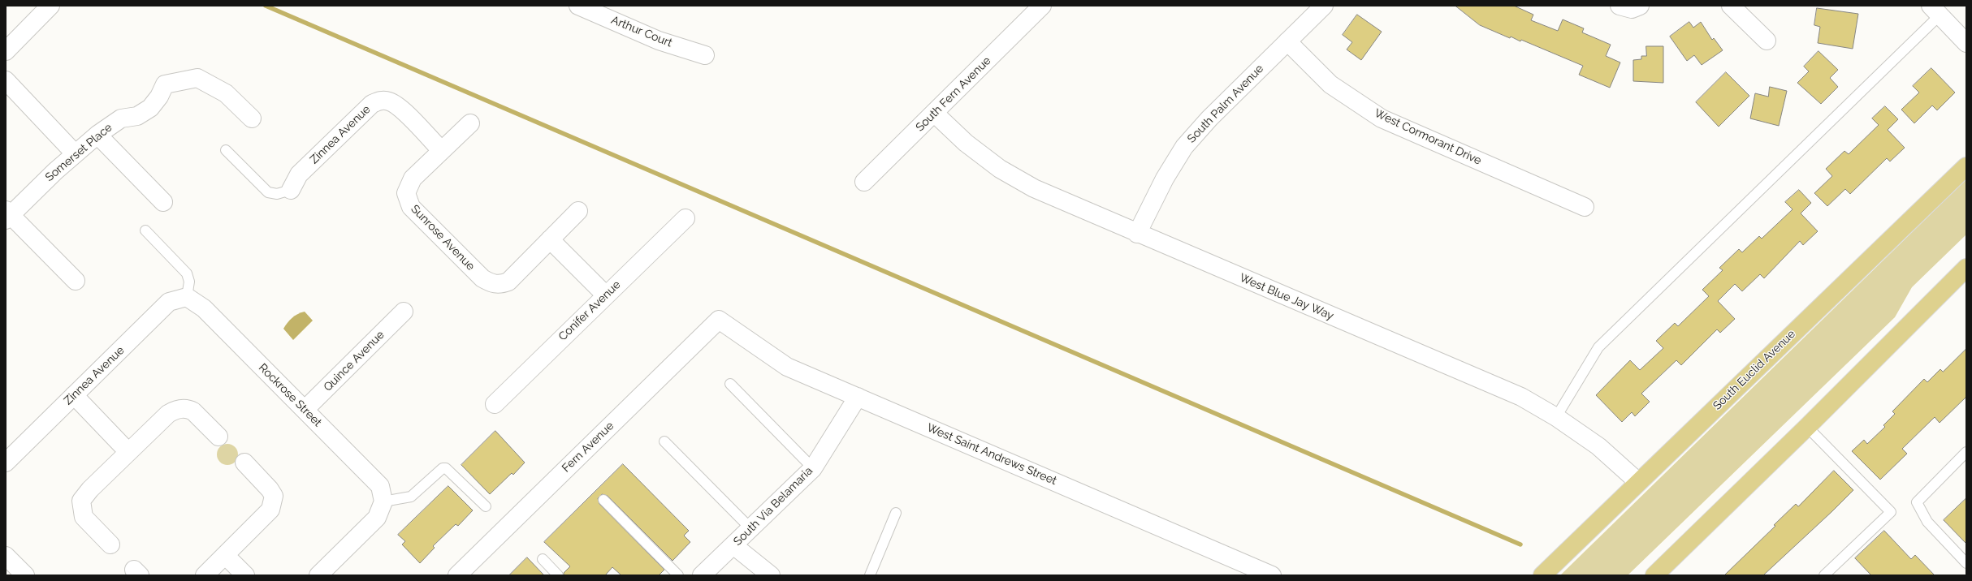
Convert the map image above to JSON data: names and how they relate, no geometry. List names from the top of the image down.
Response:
{
  "streets": {
    "main road": ["South Euclid Avenue"],
    "street": [
      "Arthur Court",
      "South Fern Avenue",
      "South Palm Avenue",
      "Zinnea Avenue",
      "West Cormorant Drive",
      "Somerset Place",
      "Sunrose Avenue",
      "West Blue Jay Way",
      "Conifer Avenue",
      "Quince Avenue",
      "Rockrose Street",
      "Fern Avenue",
      "West Saint Andrews Street",
      "South Via Belamaria"
    ]
  },
  "crossings": [
    ["South Fern Avenue", "West Blue Jay Way"],
    ["South Palm Avenue", "West Cormorant Drive"],
    ["South Palm Avenue", "West Blue Jay Way"],
    ["Zinnea Avenue", "Sunrose Avenue"],
    ["Zinnea Avenue", "Rockrose Street"],
    ["West Blue Jay Way", "South Euclid Avenue"],
    ["Quince Avenue", "Rockrose Street"],
    ["Fern Avenue", "West Saint Andrews Street"],
    ["West Saint Andrews Street", "South Via Belamaria"]
  ]
}
